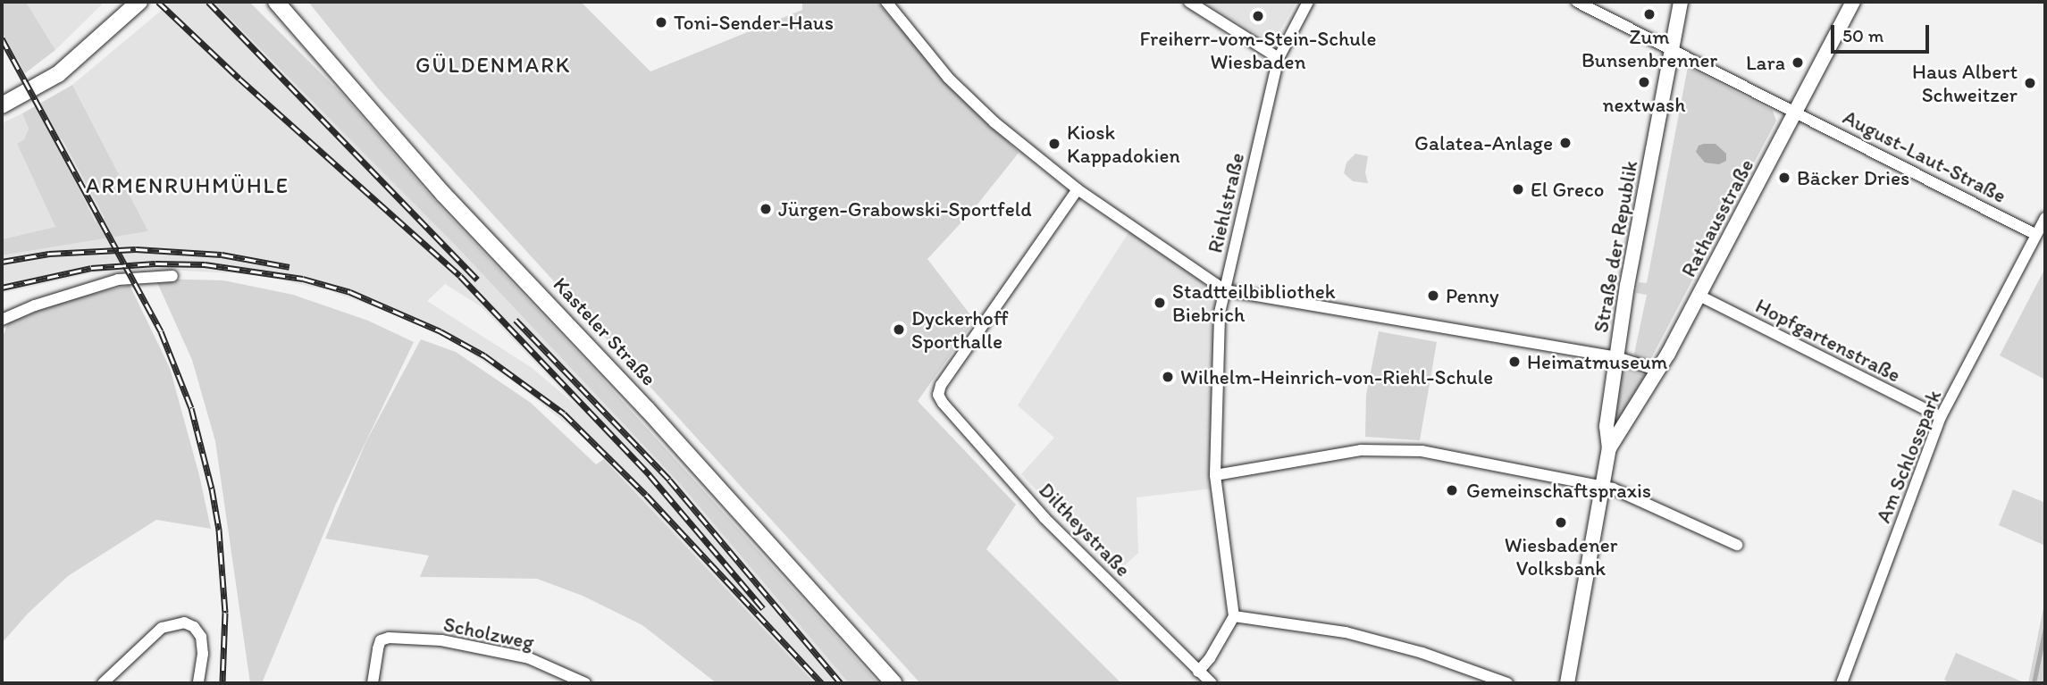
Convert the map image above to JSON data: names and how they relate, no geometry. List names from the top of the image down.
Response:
{
  "streets": {
    "main road": ["Kasteler Straße"],
    "street": [
      "August-Laut-Straße",
      "Riehlstraße",
      "Rathausstraße",
      "Straße der Republik",
      "Hopfgartenstraße",
      "Am Schlosspark",
      "Diltheystraße",
      "Scholzweg"
    ]
  },
  "crossings": [
    ["August-Laut-Straße", "Rathausstraße"],
    ["August-Laut-Straße", "Straße der Republik"],
    ["August-Laut-Straße", "Am Schlosspark"],
    ["Rathausstraße", "Straße der Republik"],
    ["Rathausstraße", "Hopfgartenstraße"],
    ["Hopfgartenstraße", "Am Schlosspark"]
  ],
  "districts": ["GÜLDENMARK", "ARMENRUHMÜHLE"],
  "places": [
    "Zum Bunsenbrenner",
    "Freiherr-vom-Stein-Schule Wiesbaden",
    "Toni-Sender-Haus",
    "Lara",
    "nextwash",
    "Haus Albert Schweitzer",
    "Galatea-Anlage",
    "Kiosk Kappadokien",
    "Bäcker Dries",
    "El Greco",
    "Jürgen-Grabowski-Sportfeld",
    "Penny",
    "Stadtteilbibliothek Biebrich",
    "Dyckerhoff Sporthalle",
    "Heimatmuseum",
    "Wilhelm-Heinrich-von-Riehl-Schule",
    "Gemeinschaftspraxis",
    "Wiesbadener Volksbank"
  ],
  "scale_bar": "50 m"
}
